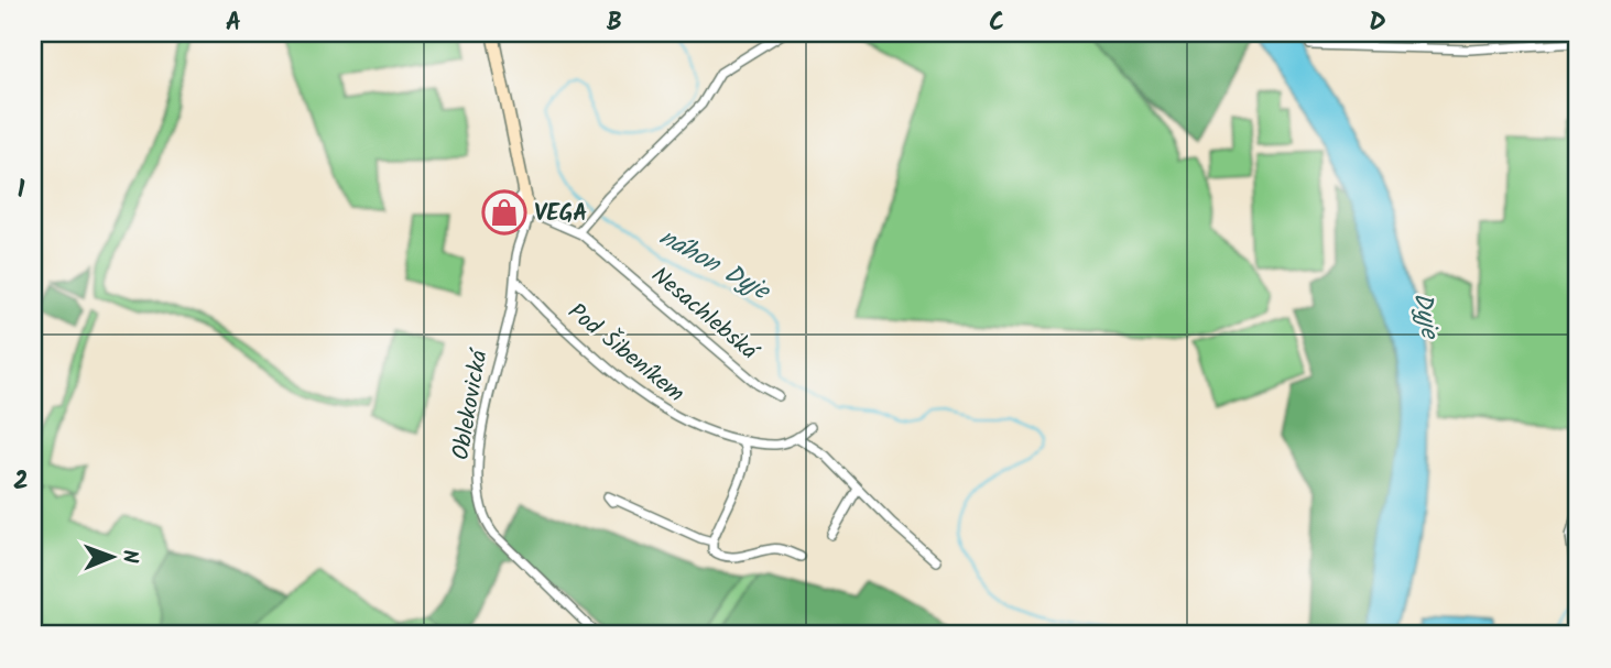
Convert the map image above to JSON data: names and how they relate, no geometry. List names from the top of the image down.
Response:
{
  "streets": {
    "street": ["Nesachlebská", "Pod Šibeníkem", "Oblekovická"]
  },
  "crossings": [
    ["Nesachlebská", "Oblekovická"],
    ["Pod Šibeníkem", "Oblekovická"]
  ],
  "water": ["náhon Dyje", "Dyje"],
  "places": {
    "shop": ["VEGA"]
  },
  "north": "right",
  "grid": {
    "columns": [
      "A",
      "B",
      "C",
      "D"
    ],
    "rows": ["1", "2"]
  }
}
